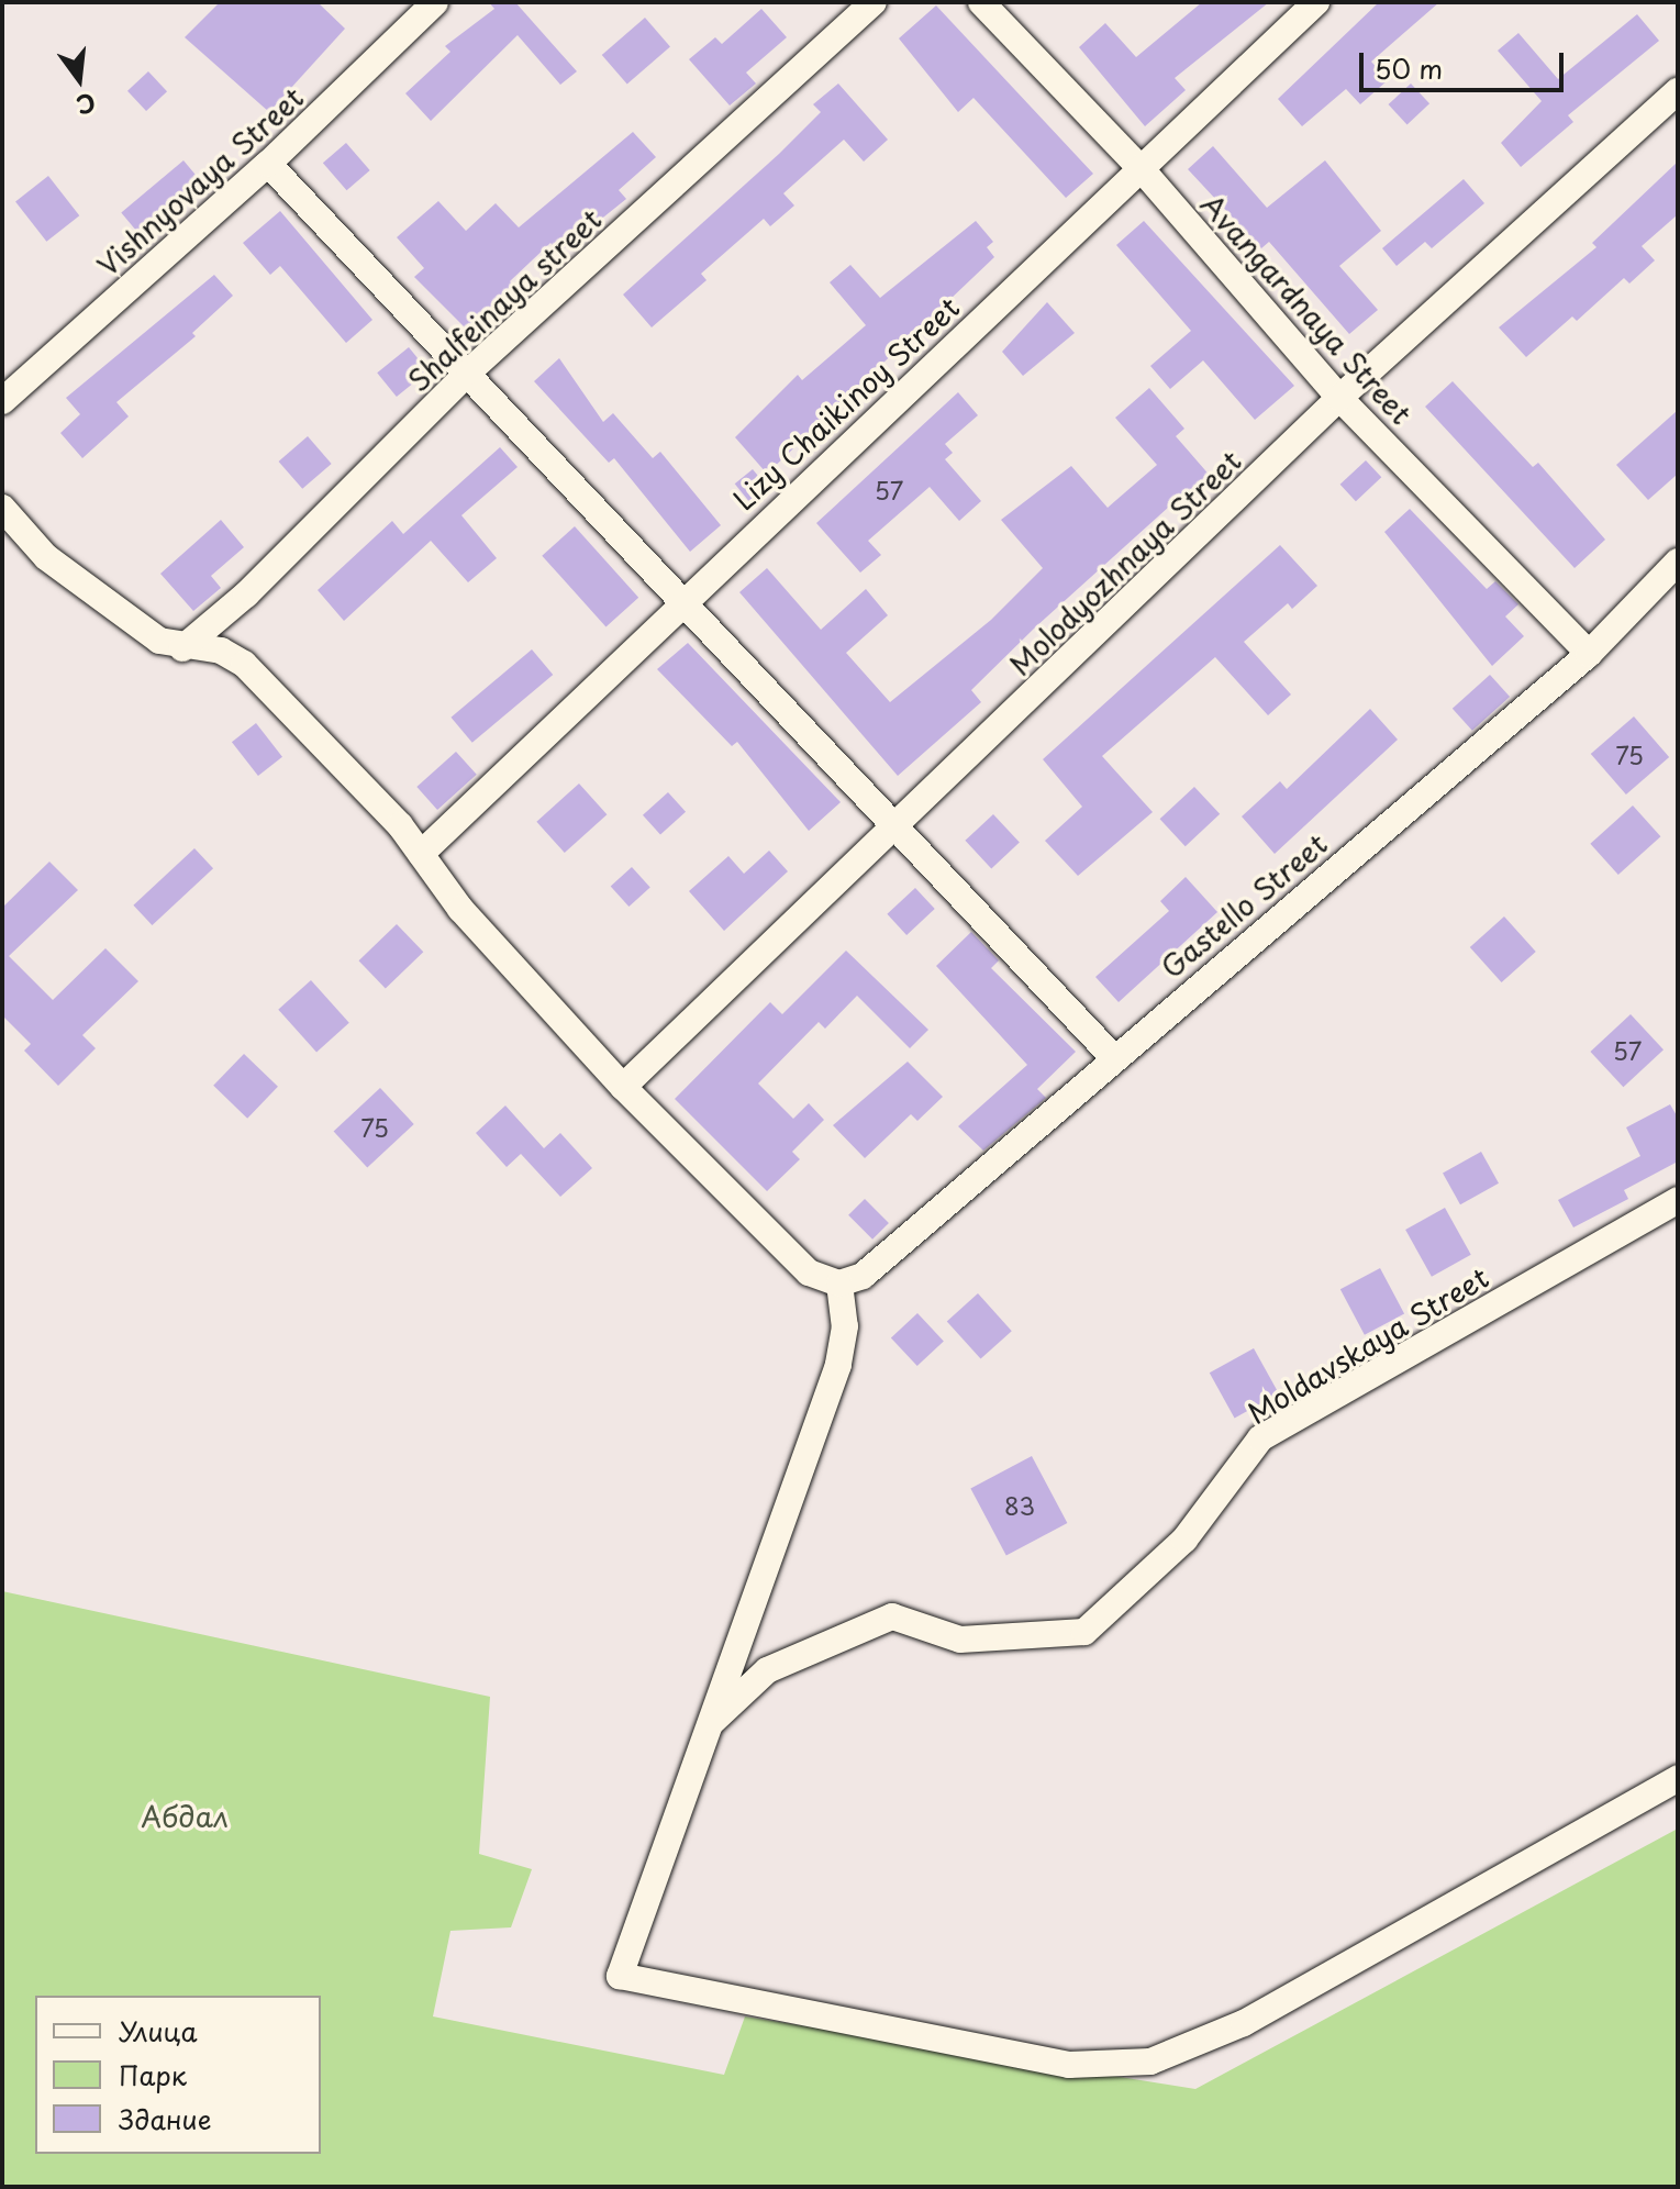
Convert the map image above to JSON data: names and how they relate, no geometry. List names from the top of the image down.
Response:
{
  "streets": {
    "street": [
      "Vishnyovaya Street",
      "Shalfeinaya street",
      "Avangardnaya Street",
      "Lizy Chaikinoy Street",
      "Molodyozhnaya Street",
      "Gastello Street",
      "Moldavskaya Street"
    ]
  },
  "crossings": [
    ["Avangardnaya Street", "Lizy Chaikinoy Street"],
    ["Avangardnaya Street", "Molodyozhnaya Street"],
    ["Avangardnaya Street", "Gastello Street"]
  ],
  "parks": ["Абдал"],
  "house_numbers": [
    "57",
    "75",
    "57",
    "75",
    "83"
  ],
  "legend": ["Улица", "Парк", "Здание"],
  "scale_bar": "50 m",
  "north": "bottom"
}
